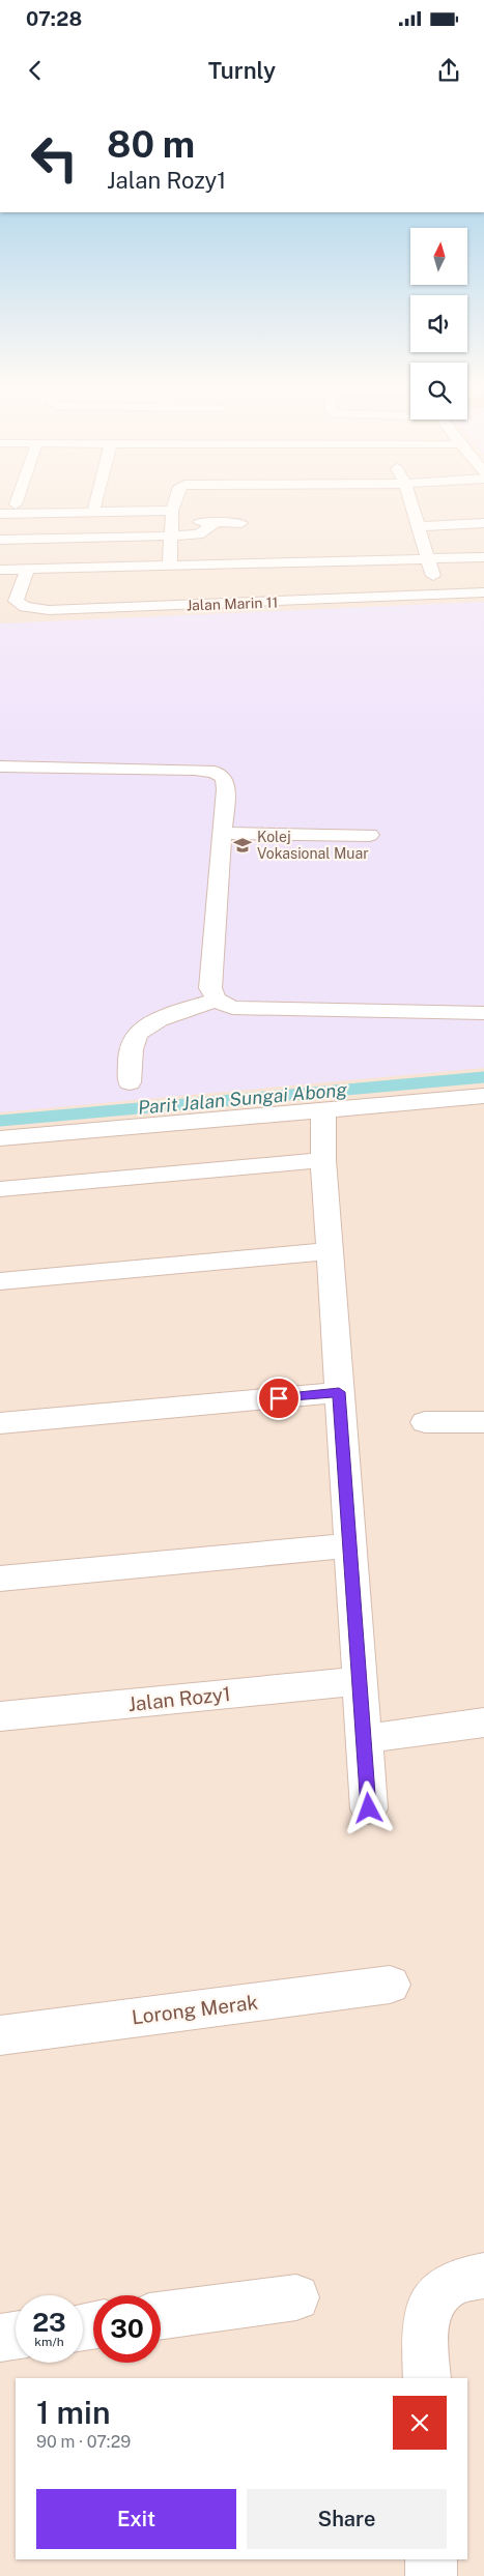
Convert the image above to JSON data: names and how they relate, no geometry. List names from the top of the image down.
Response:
{
  "streets": {
    "street": ["Jalan Marin 11", "Jalan Rozy1", "Lorong Merak"]
  },
  "water": ["Parit Jalan Sungai Abong"],
  "places": {
    "school or university": ["Kolej Vokasional Muar"]
  },
  "north": "top",
  "page": {
    "status": "07:28",
    "header": "Turnly",
    "turn": ["80 m", "Jalan Rozy1"],
    "speed": "23 km/h",
    "limit": "30",
    "heading": ["1 min", "90 m · 07:29"],
    "buttons": ["Exit", "Share"]
  }
}
